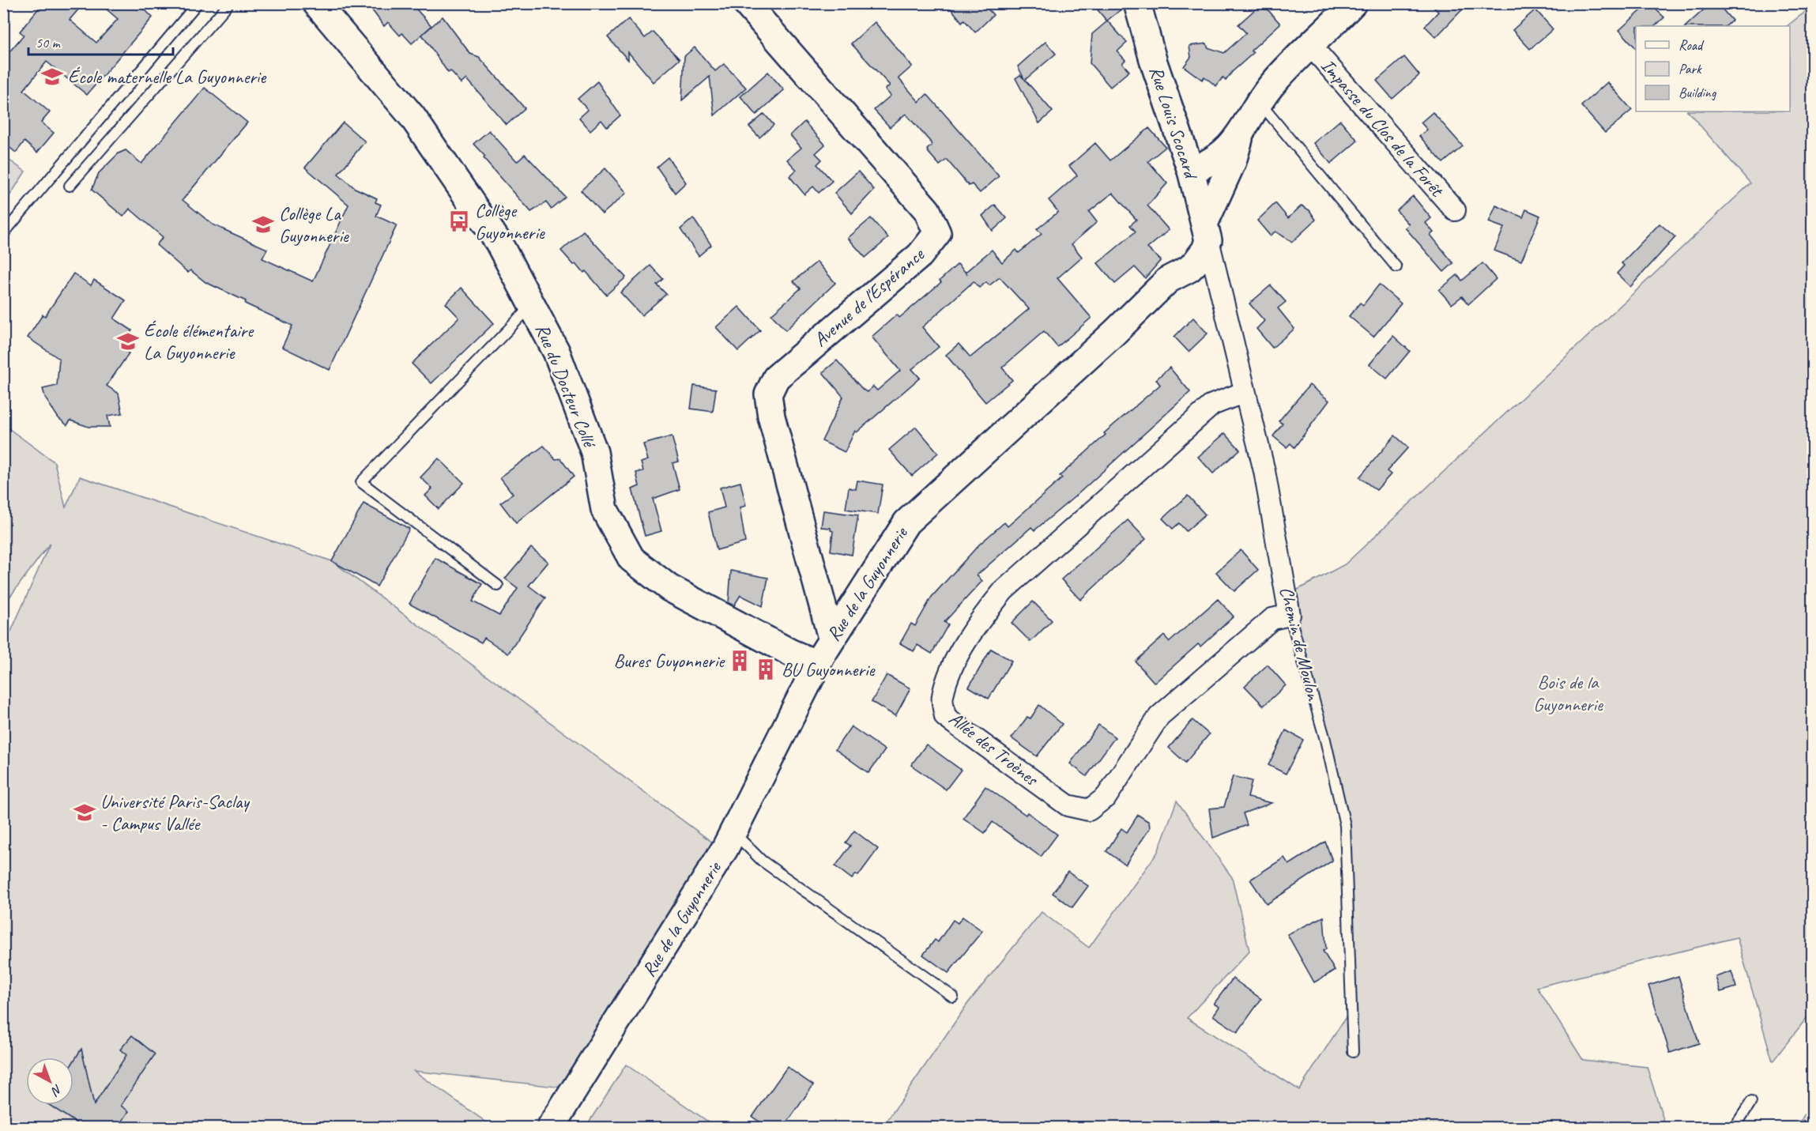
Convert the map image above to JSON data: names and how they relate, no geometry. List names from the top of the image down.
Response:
{
  "streets": {
    "street": [
      "Rue Louis Scocard",
      "Impasse du Clos de la Forêt",
      "Avenue de l'Espérance",
      "Rue du Docteur Collé",
      "Rue de la Guyonnerie",
      "Chemin de Moulon",
      "Allée des Troènes"
    ]
  },
  "crossings": [
    ["Rue Louis Scocard", "Rue de la Guyonnerie"],
    ["Rue Louis Scocard", "Chemin de Moulon"],
    ["Avenue de l'Espérance", "Rue de la Guyonnerie"],
    ["Rue du Docteur Collé", "Rue de la Guyonnerie"],
    ["Rue de la Guyonnerie", "Chemin de Moulon"],
    ["Chemin de Moulon", "Allée des Troènes"]
  ],
  "parks": ["Bois de la Guyonnerie"],
  "places": {
    "school or university": [
      "École maternelle La Guyonnerie",
      "Collège La Guyonnerie",
      "École élémentaire La Guyonnerie",
      "Université Paris-Saclay - Campus Vallée"
    ],
    "bus stop": ["Collège Guyonnerie"],
    "building": ["Bures Guyonnerie", "BU Guyonnerie"]
  },
  "legend": ["Road", "Park", "Building"],
  "scale_bar": "50 m",
  "north": "bottom right"
}
